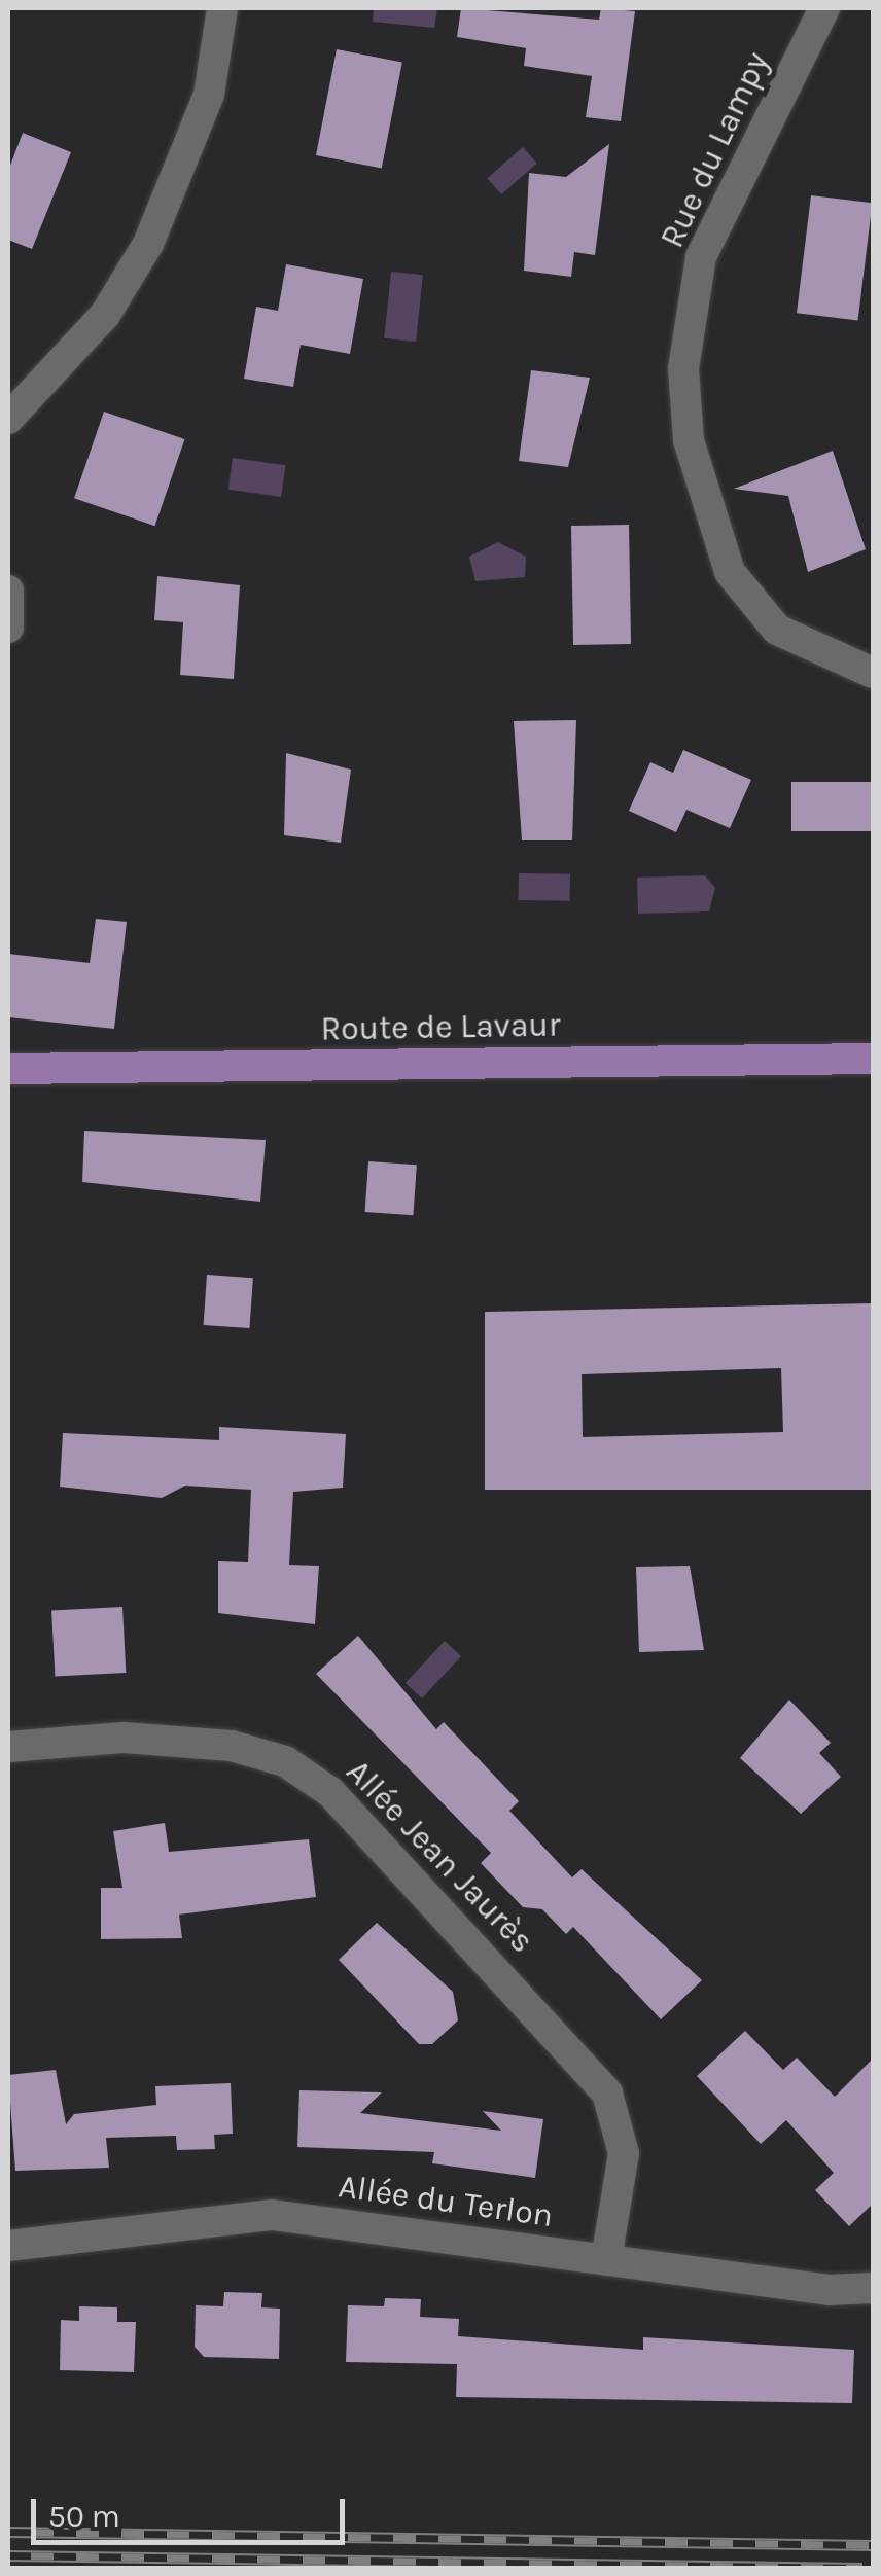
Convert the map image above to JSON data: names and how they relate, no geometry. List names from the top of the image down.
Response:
{
  "streets": {
    "main road": ["Route de Lavaur"],
    "street": ["Rue du Lampy", "Allée Jean Jaurès", "Allée du Terlon"]
  },
  "crossings": [
    ["Allée Jean Jaurès", "Allée du Terlon"]
  ],
  "scale_bar": "50 m"
}
